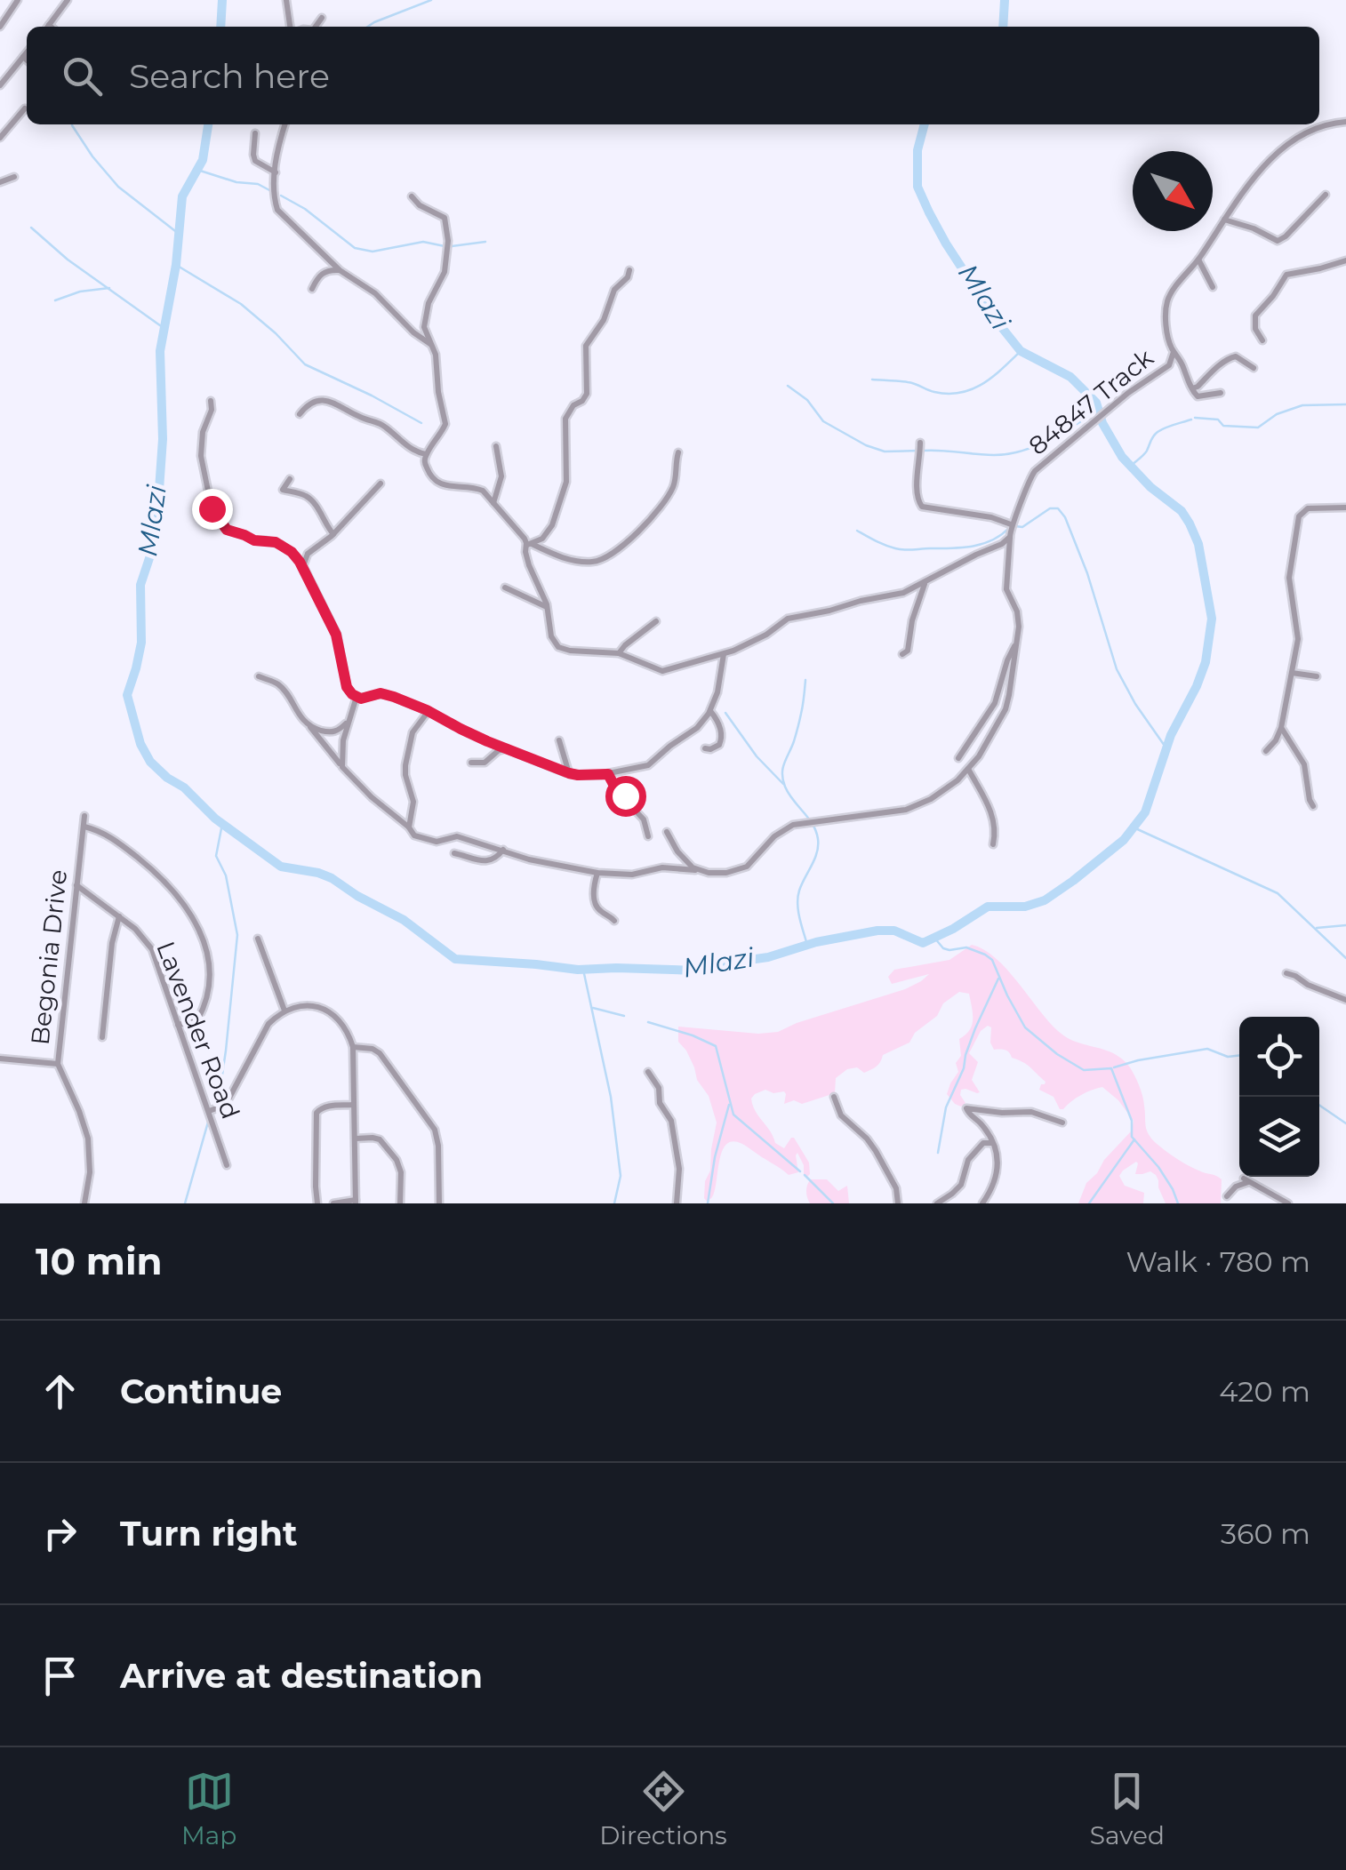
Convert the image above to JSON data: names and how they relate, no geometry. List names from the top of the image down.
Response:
{
  "streets": {
    "street": ["84847 Track", "Begonia Drive", "Lavender Road"]
  },
  "crossings": [
    ["Begonia Drive", "Lavender Road"]
  ],
  "water": ["Mlazi"],
  "north": "bottom right",
  "page": {
    "search": "Search here",
    "heading": ["10 min", "Walk · 780 m"],
    "list": [
      ["Continue", "420 m"],
      ["Turn right", "360 m"],
      "Arrive at destination"
    ],
    "nav": ["Map", "Directions", "Saved"]
  }
}
